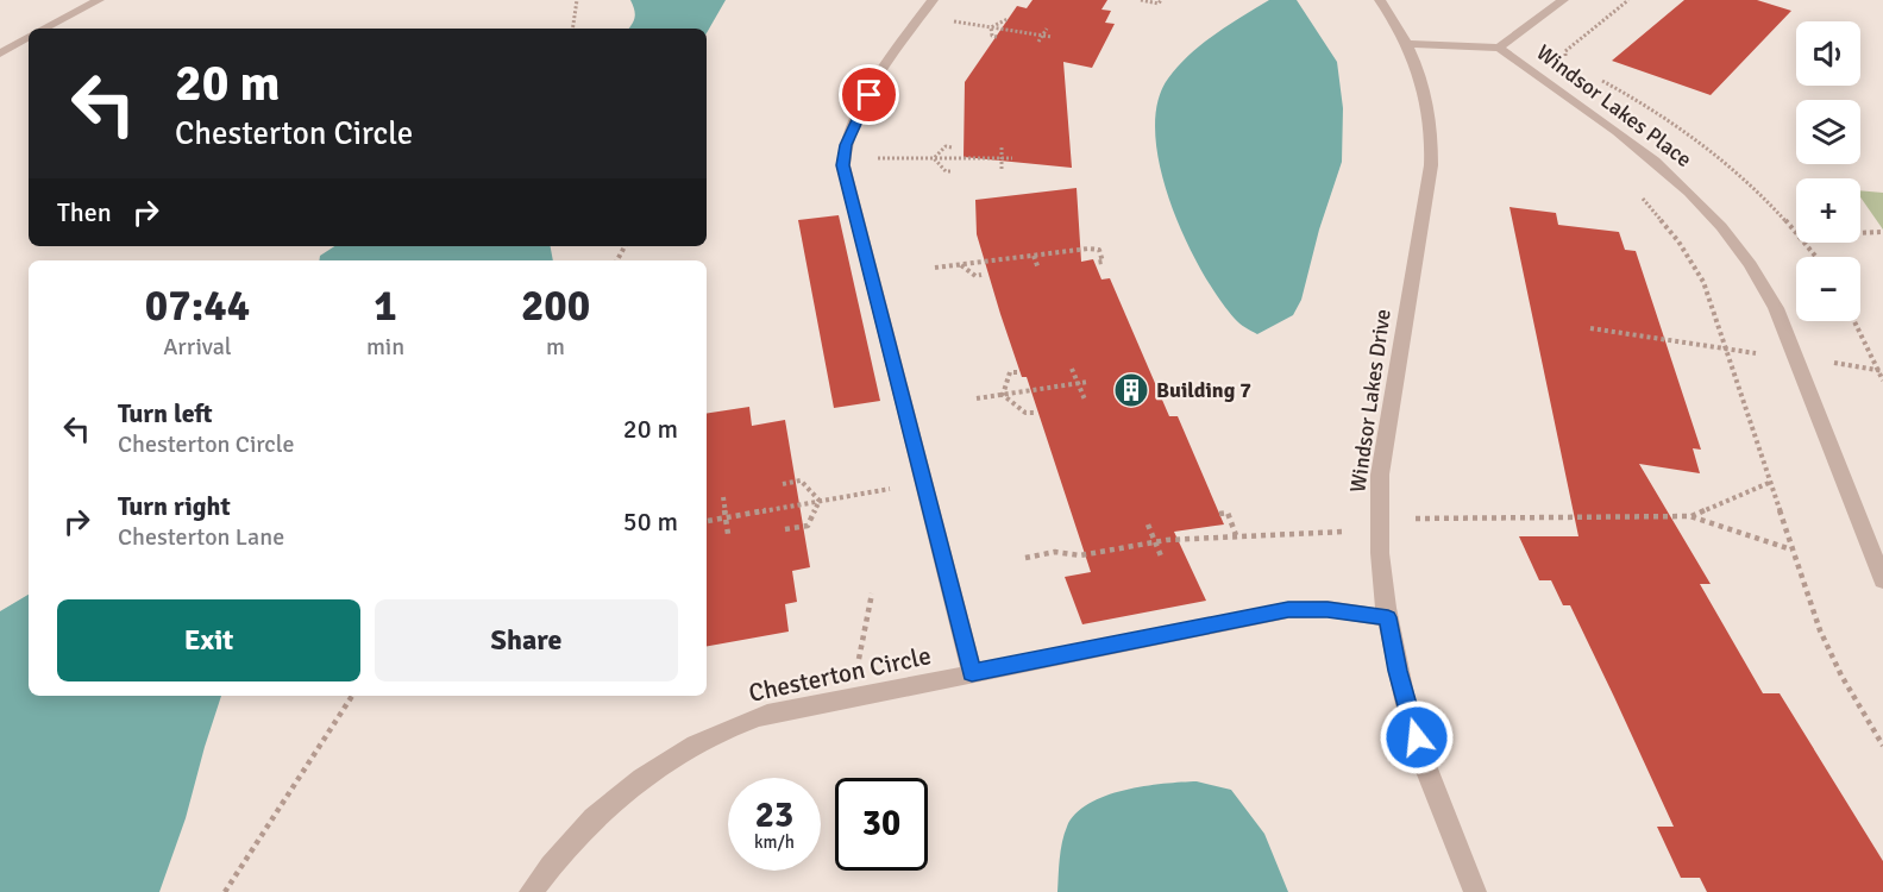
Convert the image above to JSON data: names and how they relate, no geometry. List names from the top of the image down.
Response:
{
  "streets": {
    "street": ["Windsor Lakes Place", "Windsor Lakes Drive", "Chesterton Circle"]
  },
  "crossings": [
    ["Windsor Lakes Drive", "Chesterton Circle"]
  ],
  "places": {
    "building": ["Building 7"]
  },
  "page": {
    "map_buttons": ["+", "−"],
    "turn": ["20 m", "Chesterton Circle"],
    "then": "Then",
    "eta": [
      "07:44",
      "Arrival",
      "1",
      "min",
      "200",
      "m"
    ],
    "list": [
      {
        "name": "Turn left",
        "note": "Chesterton Circle",
        "value": "20 m"
      },
      {
        "name": "Turn right",
        "note": "Chesterton Lane",
        "value": "50 m"
      }
    ],
    "buttons": ["Exit", "Share"],
    "speed": "23 km/h",
    "limit": "30"
  }
}
